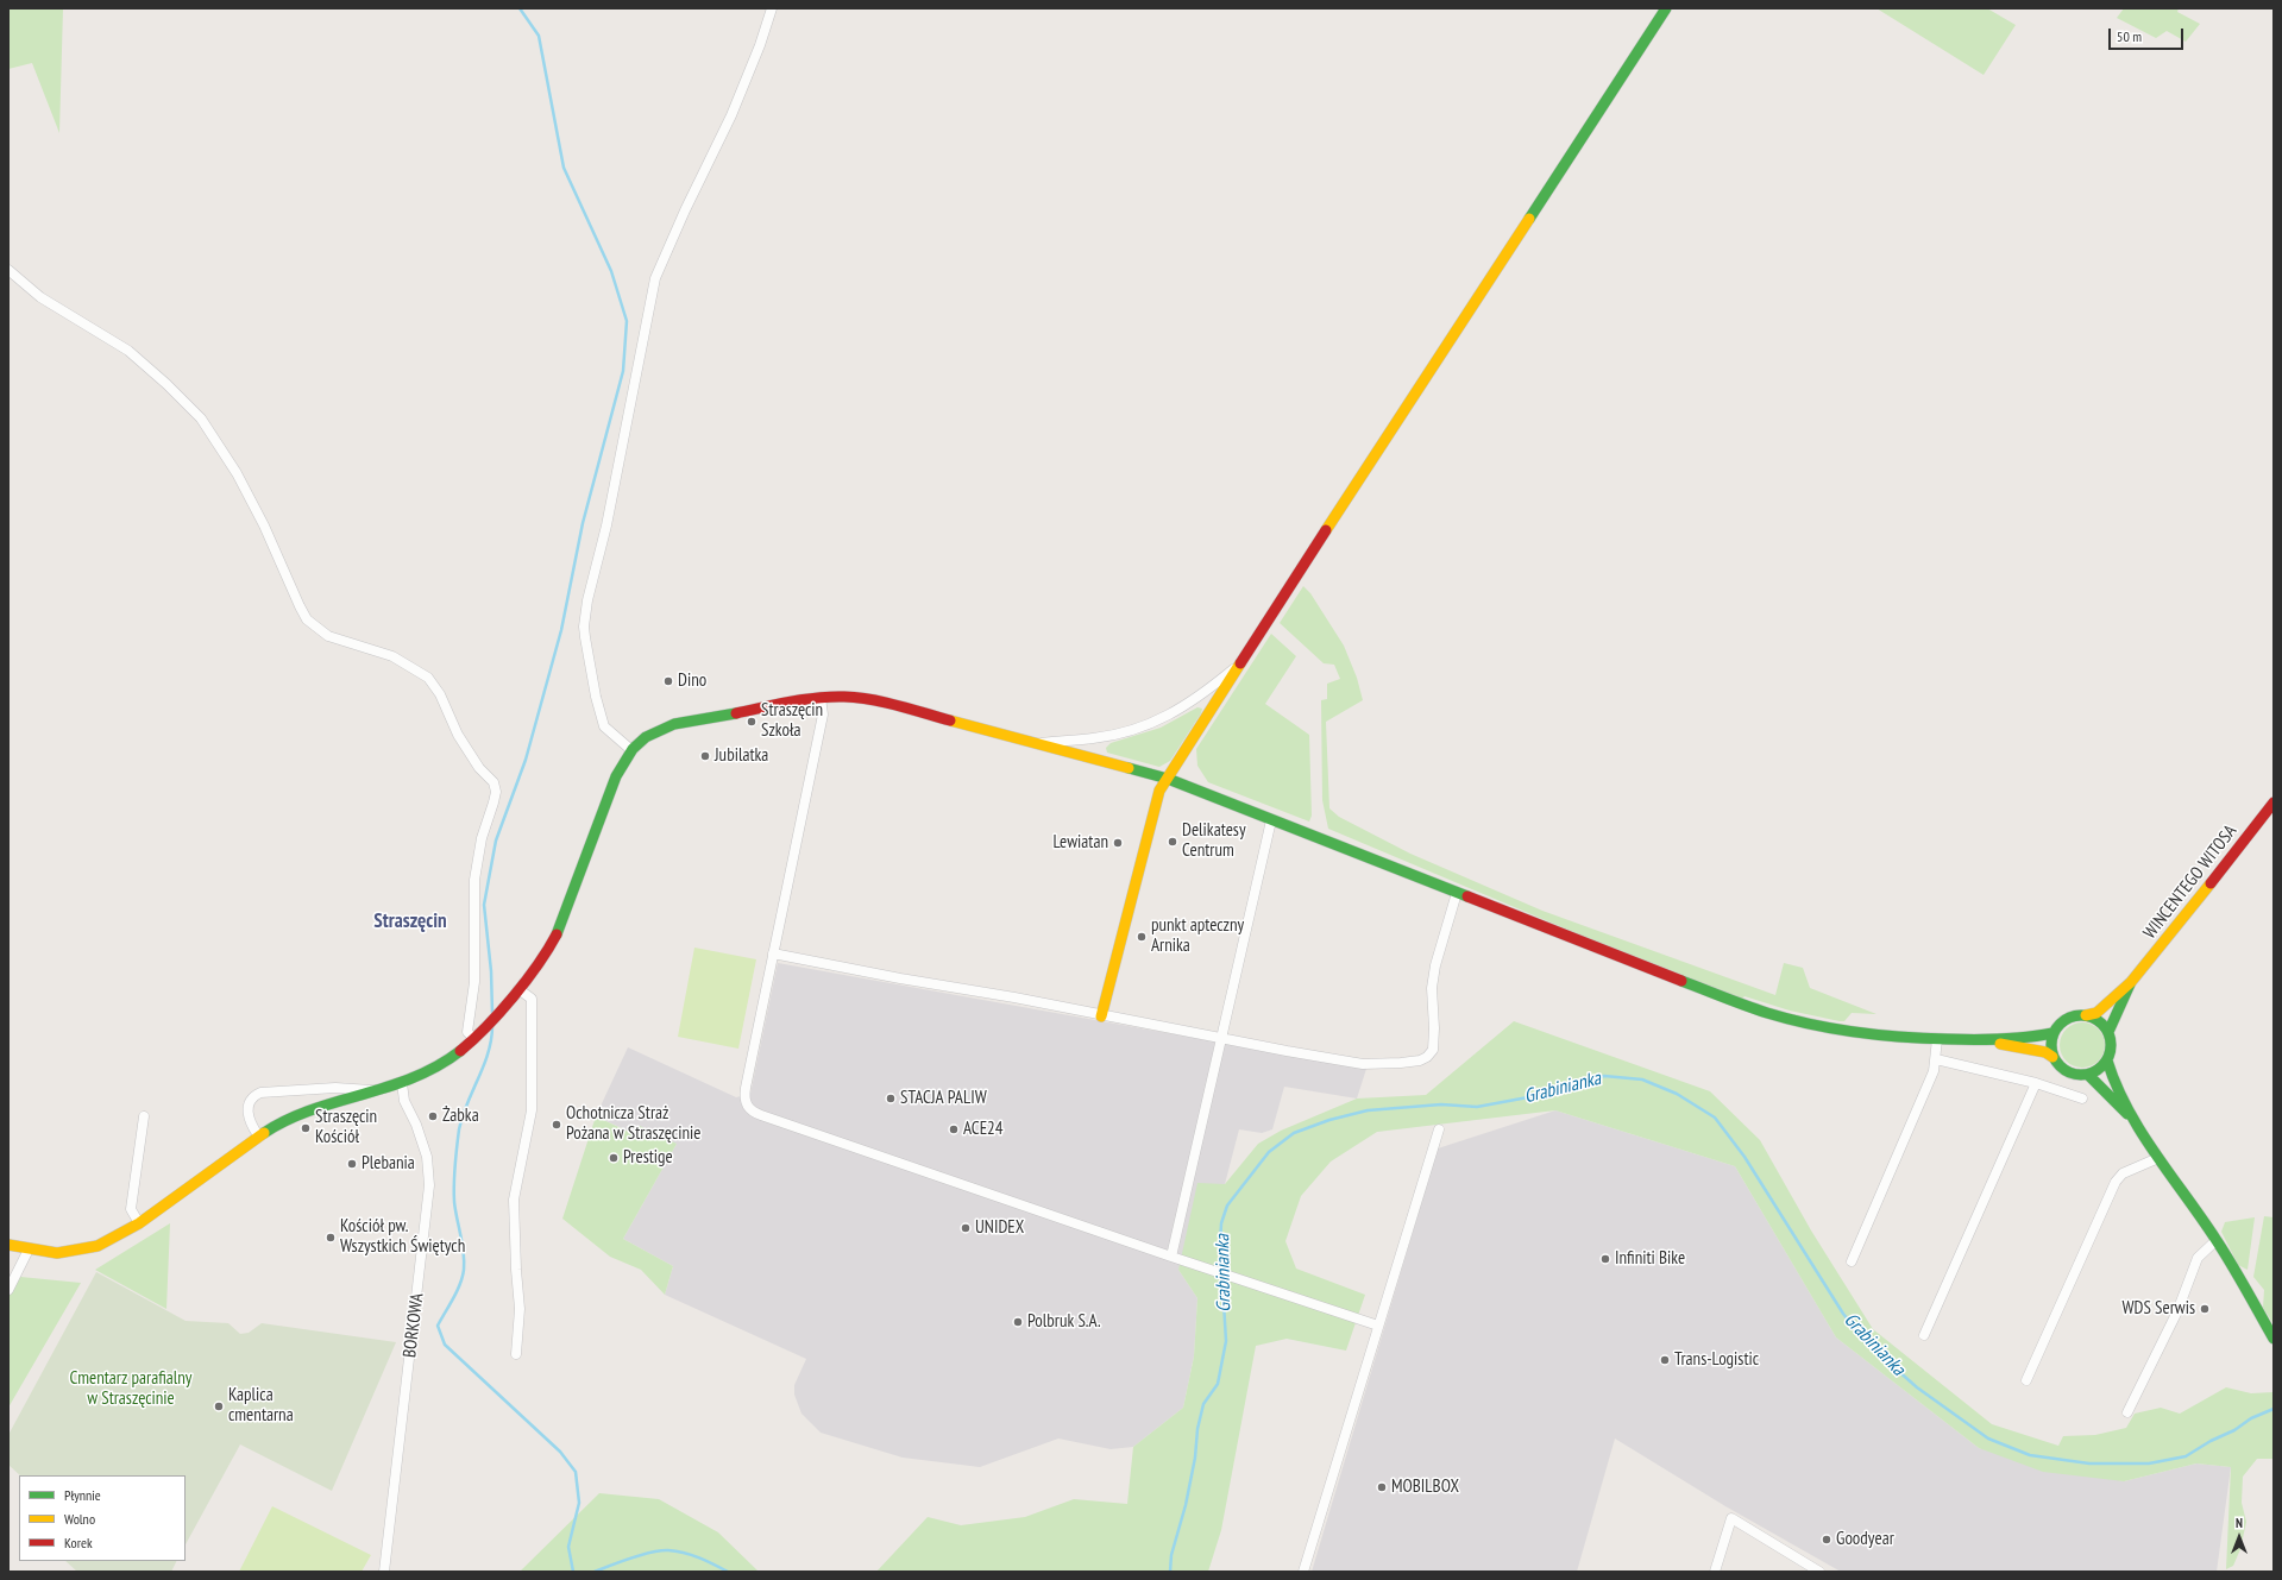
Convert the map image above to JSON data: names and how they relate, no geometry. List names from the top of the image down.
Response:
{
  "streets": {
    "street": ["WINCENTEGO WITOSA", "BORKOWA"]
  },
  "districts": ["Straszęcin"],
  "water": ["Grabinianka"],
  "parks": ["Cmentarz parafialny w Straszęcinie"],
  "places": [
    "Dino",
    "Straszęcin Szkoła",
    "Jubilatka",
    "Delikatesy Centrum",
    "Lewiatan",
    "punkt apteczny Arnika",
    "STACJA PALIW",
    "Żabka",
    "Ochotnicza Straż Pożana w Straszęcinie",
    "Straszęcin Kościół",
    "ACE24",
    "Prestige",
    "Plebania",
    "UNIDEX",
    "Kościół pw. Wszystkich Świętych",
    "Infiniti Bike",
    "WDS Serwis",
    "Polbruk S.A.",
    "Trans-Logistic",
    "Kaplica cmentarna",
    "MOBILBOX",
    "Goodyear"
  ],
  "legend": ["Płynnie", "Wolno", "Korek"],
  "scale_bar": "50 m",
  "north": "top"
}
